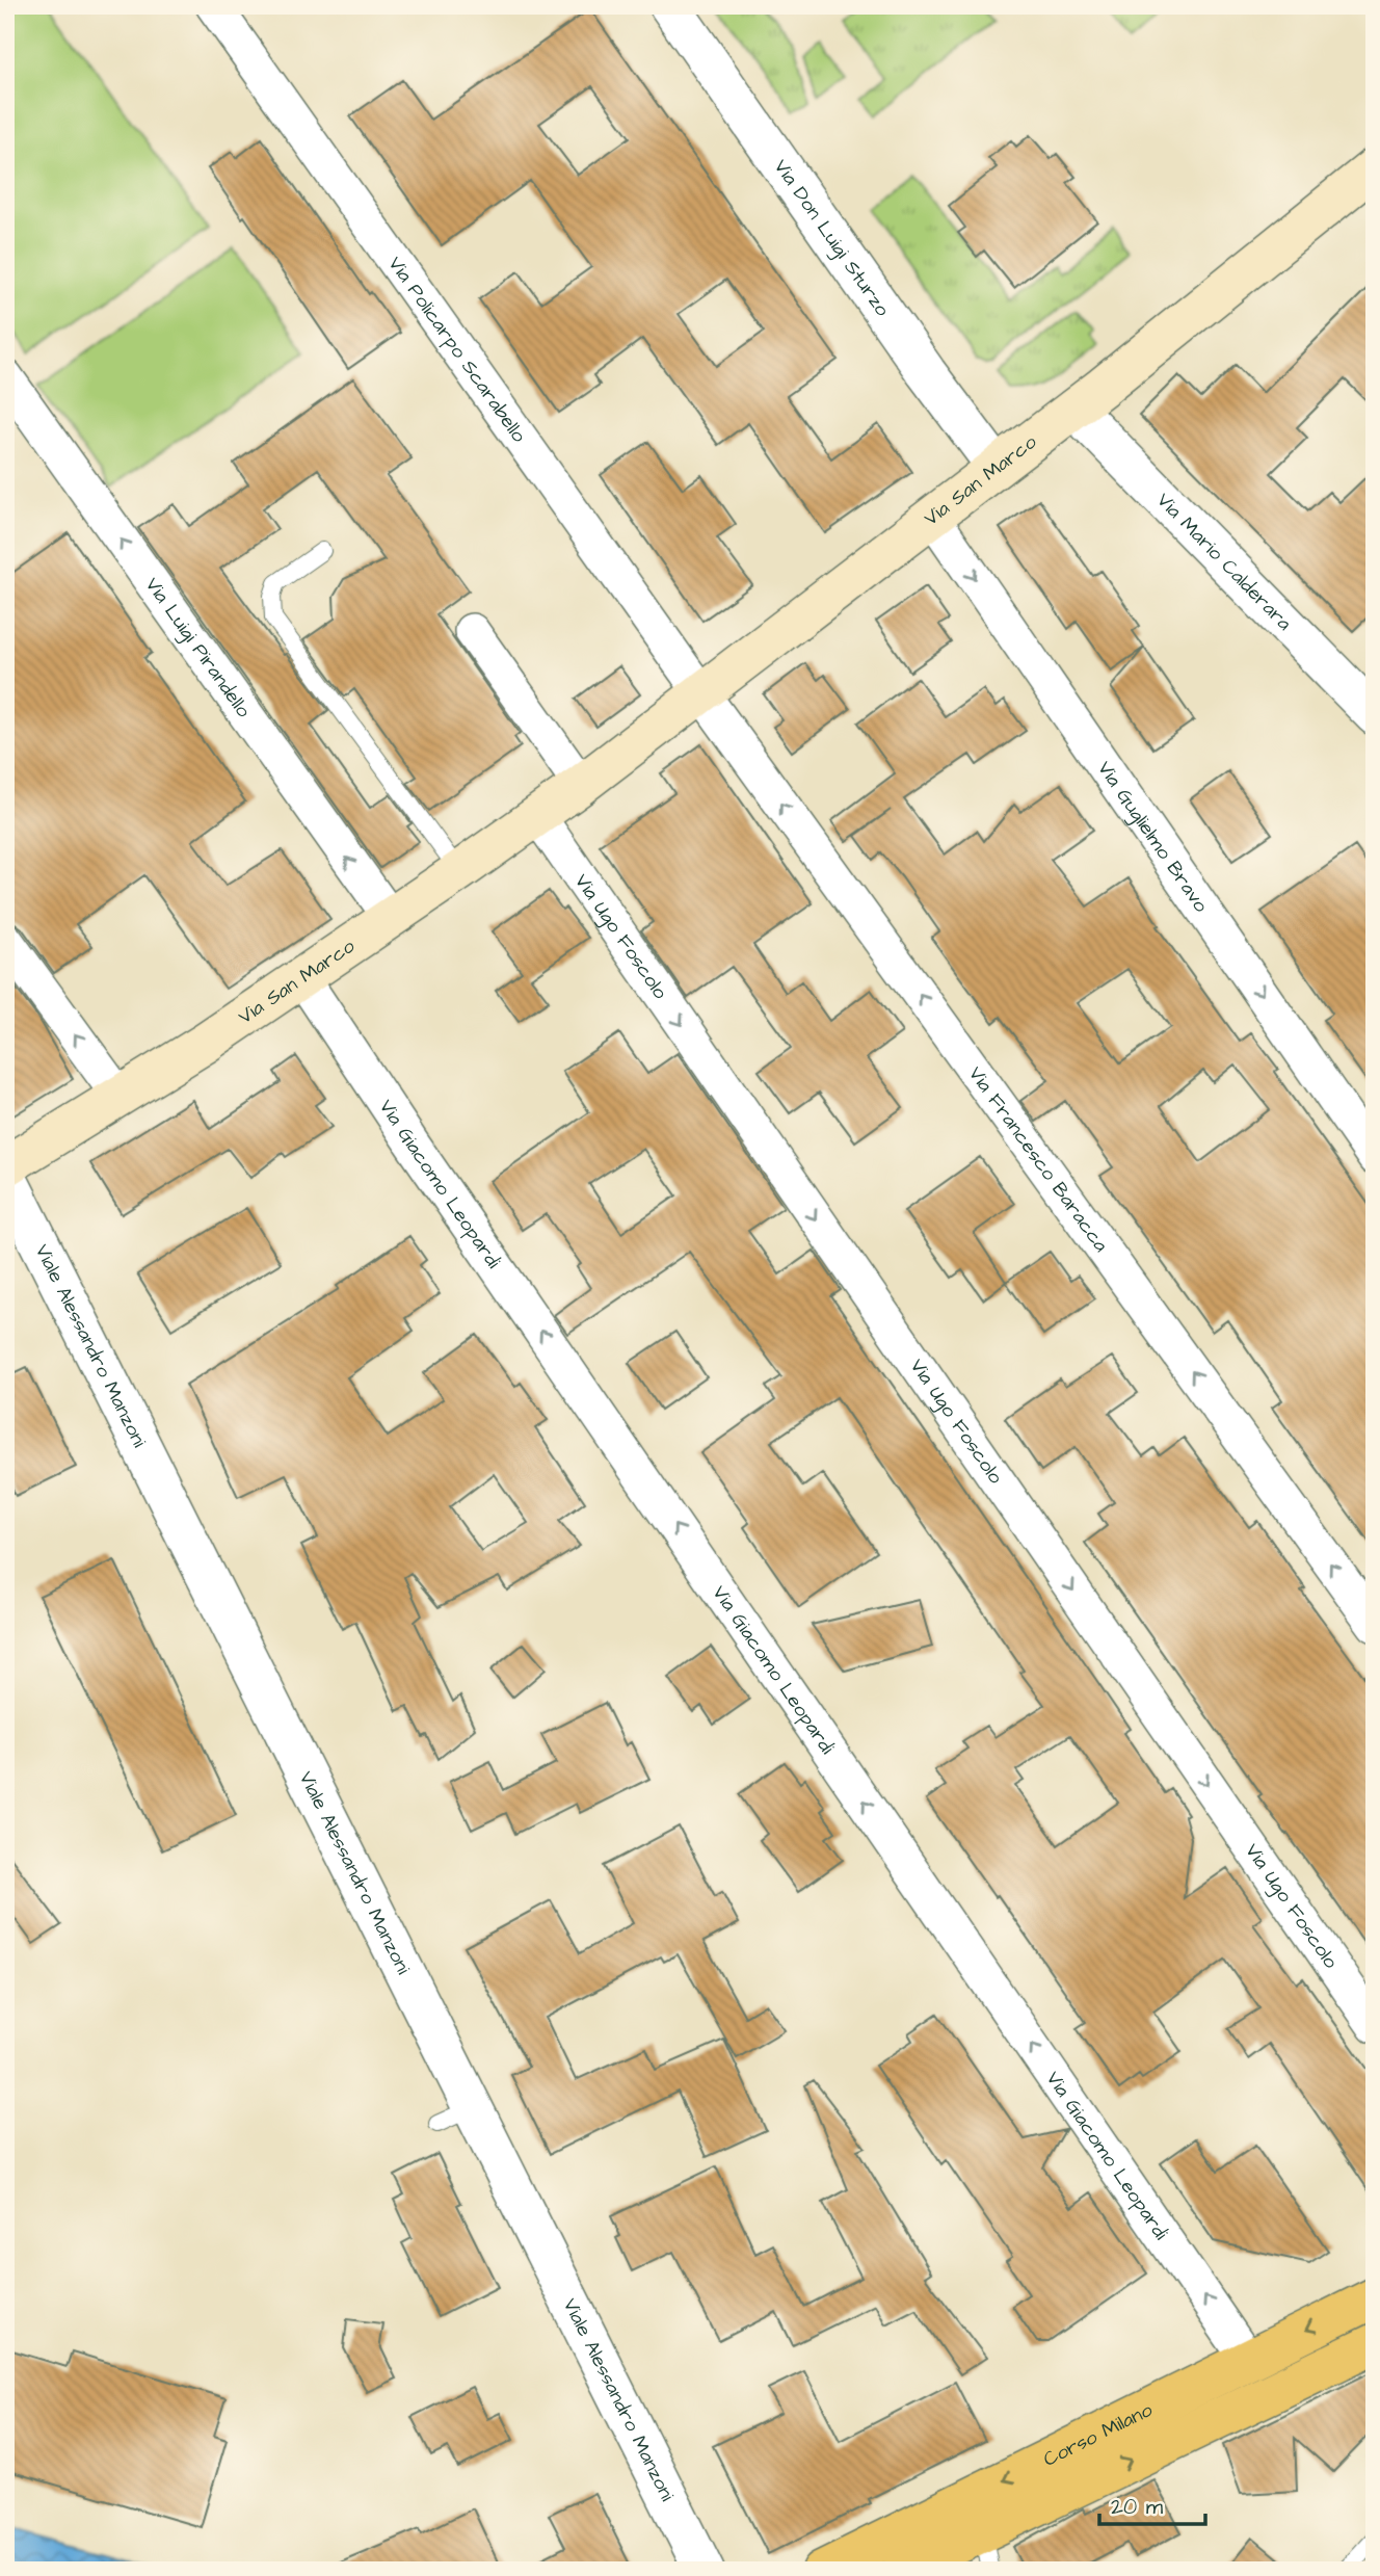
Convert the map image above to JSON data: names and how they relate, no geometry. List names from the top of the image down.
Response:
{
  "streets": {
    "main road": ["Via San Marco", "Corso Milano"],
    "street": [
      "Via Don Luigi Sturzo",
      "Via Policarpo Scarabello",
      "Via Mario Calderara",
      "Via Luigi Pirandello",
      "Via Guglielmo Bravo",
      "Via Ugo Foscolo",
      "Via Francesco Baracca",
      "Via Giacomo Leopardi",
      "Viale Alessandro Manzoni"
    ]
  },
  "crossings": [
    ["Via Don Luigi Sturzo", "Via San Marco"],
    ["Via Policarpo Scarabello", "Via San Marco"],
    ["Via Policarpo Scarabello", "Via Francesco Baracca"],
    ["Via San Marco", "Via Mario Calderara"],
    ["Via San Marco", "Via Luigi Pirandello"],
    ["Via San Marco", "Via Guglielmo Bravo"],
    ["Via San Marco", "Via Ugo Foscolo"],
    ["Via San Marco", "Via Francesco Baracca"],
    ["Via San Marco", "Via Giacomo Leopardi"],
    ["Via Giacomo Leopardi", "Corso Milano"]
  ],
  "one_way": [
    "Via Luigi Pirandello",
    "Via Guglielmo Bravo",
    "Via Ugo Foscolo",
    "Via Francesco Baracca",
    "Via Giacomo Leopardi"
  ],
  "scale_bar": "20 m"
}
